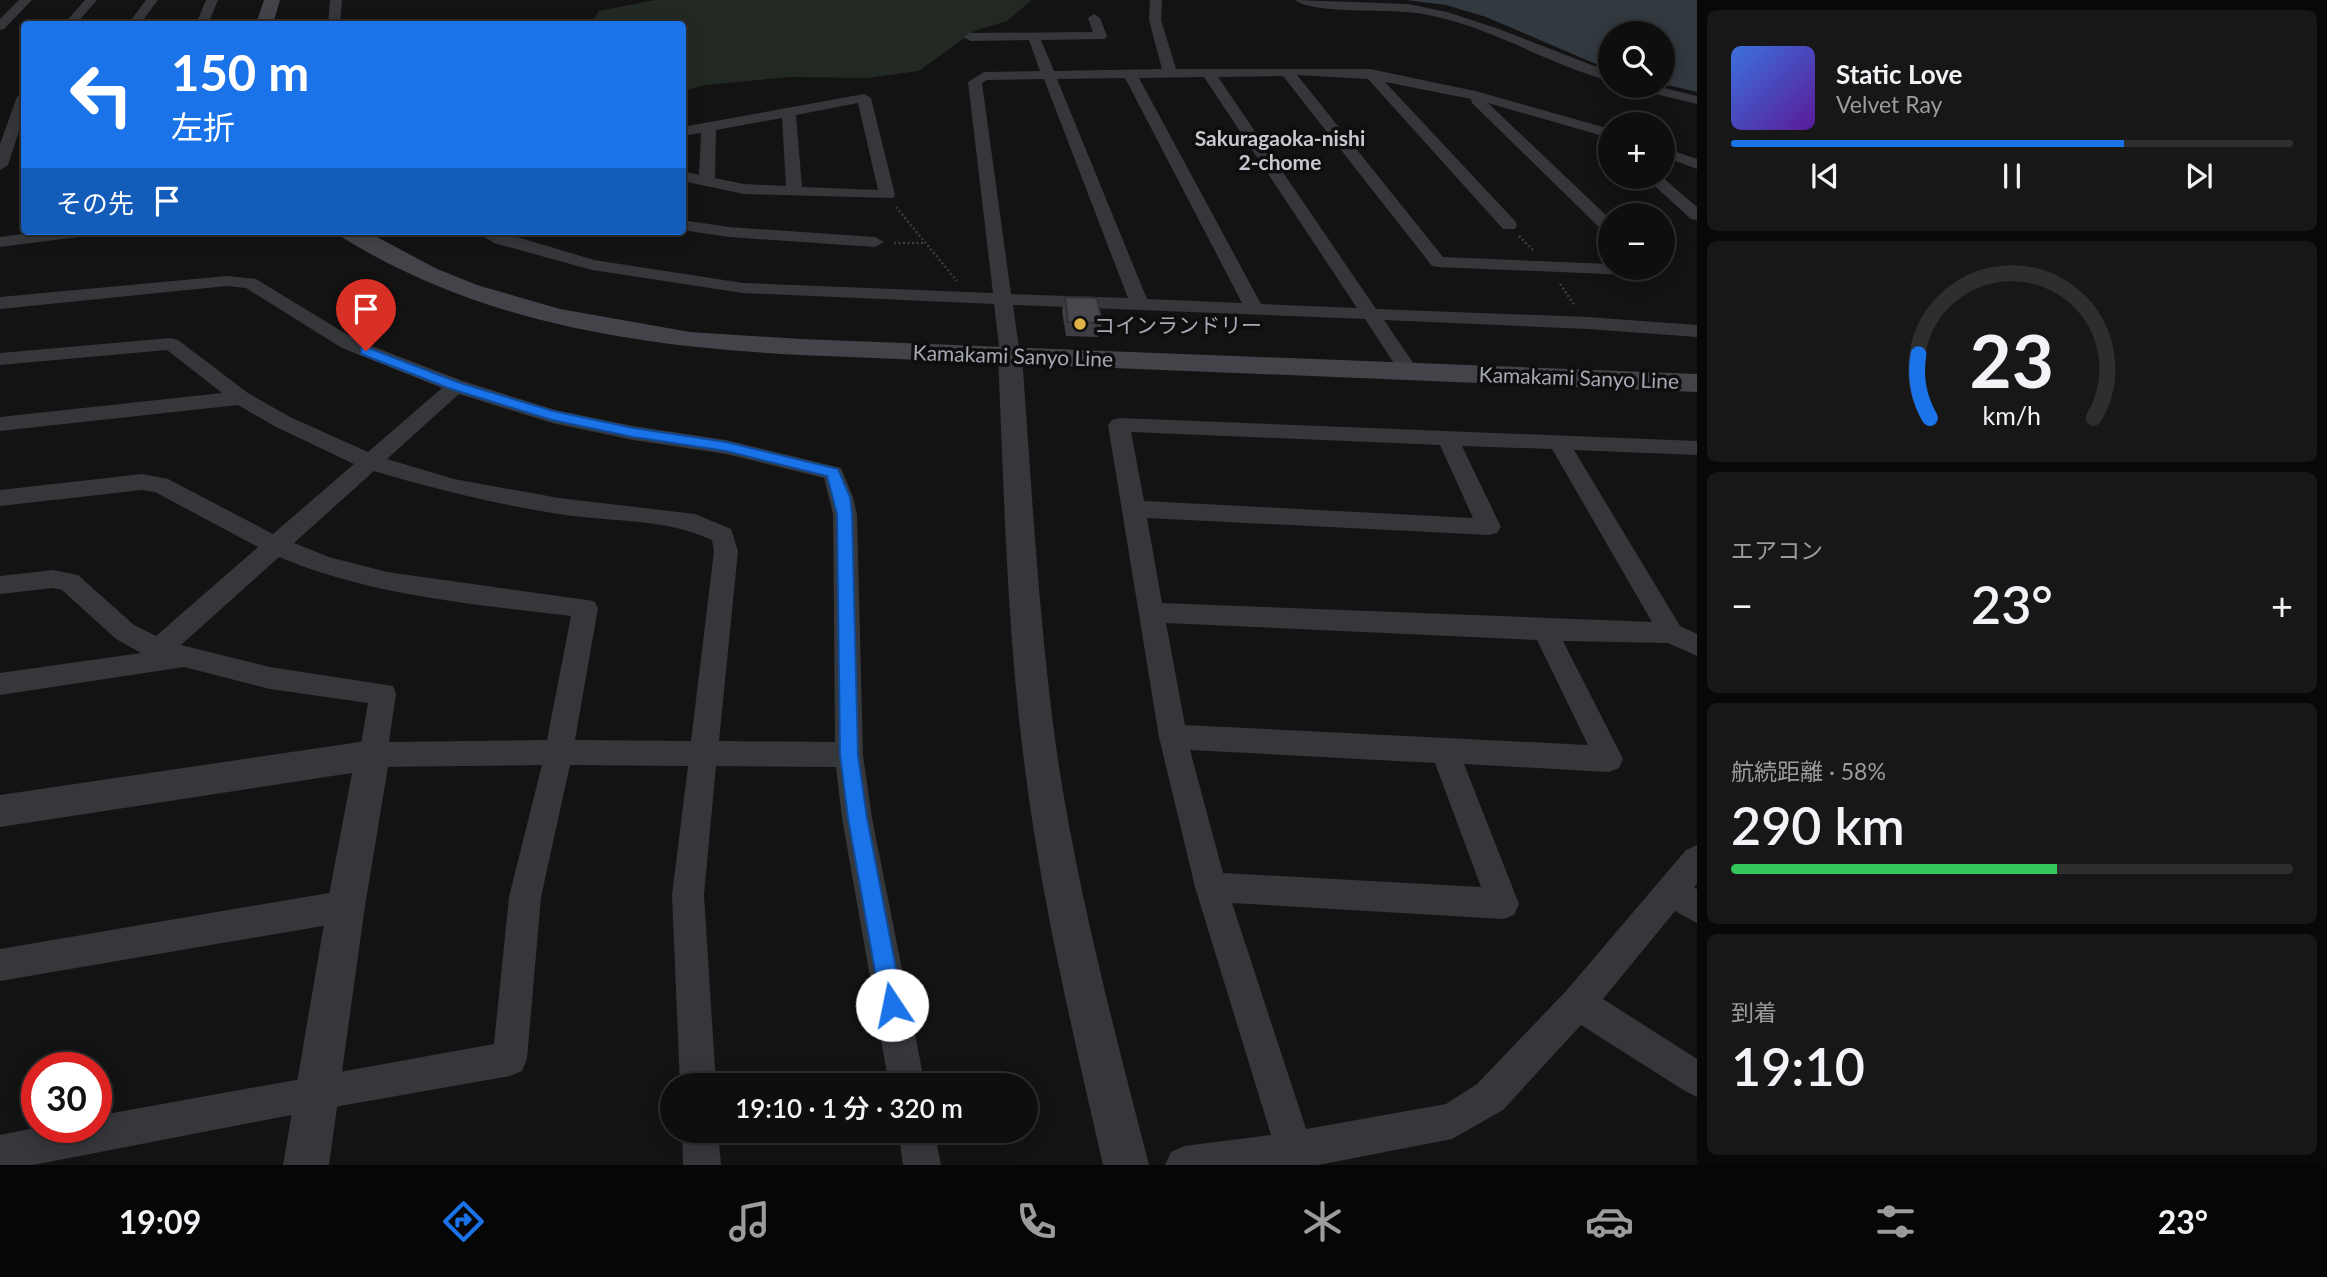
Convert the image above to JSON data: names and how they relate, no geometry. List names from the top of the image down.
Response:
{
  "streets": {
    "main road": ["Kamakami Sanyo Line"]
  },
  "districts": ["Sakuragaoka-nishi 2-chome"],
  "places": ["コインランドリー"],
  "page": {
    "map_buttons": ["+", "−"],
    "turn": ["150 m", "左折"],
    "song": ["Static Love", "Velvet Ray"],
    "then": "その先",
    "tile": [
      "エアコン",
      ["航続距離 · 58%", "290 km"],
      ["到着", "19:10"]
    ],
    "heat": ["−", "23°", "+"],
    "limit": "30",
    "trip": "19:10 · 1 分 · 320 m",
    "tabs": ["19:09", "23°"],
    "gauge": ["23", "km/h"]
  }
}
